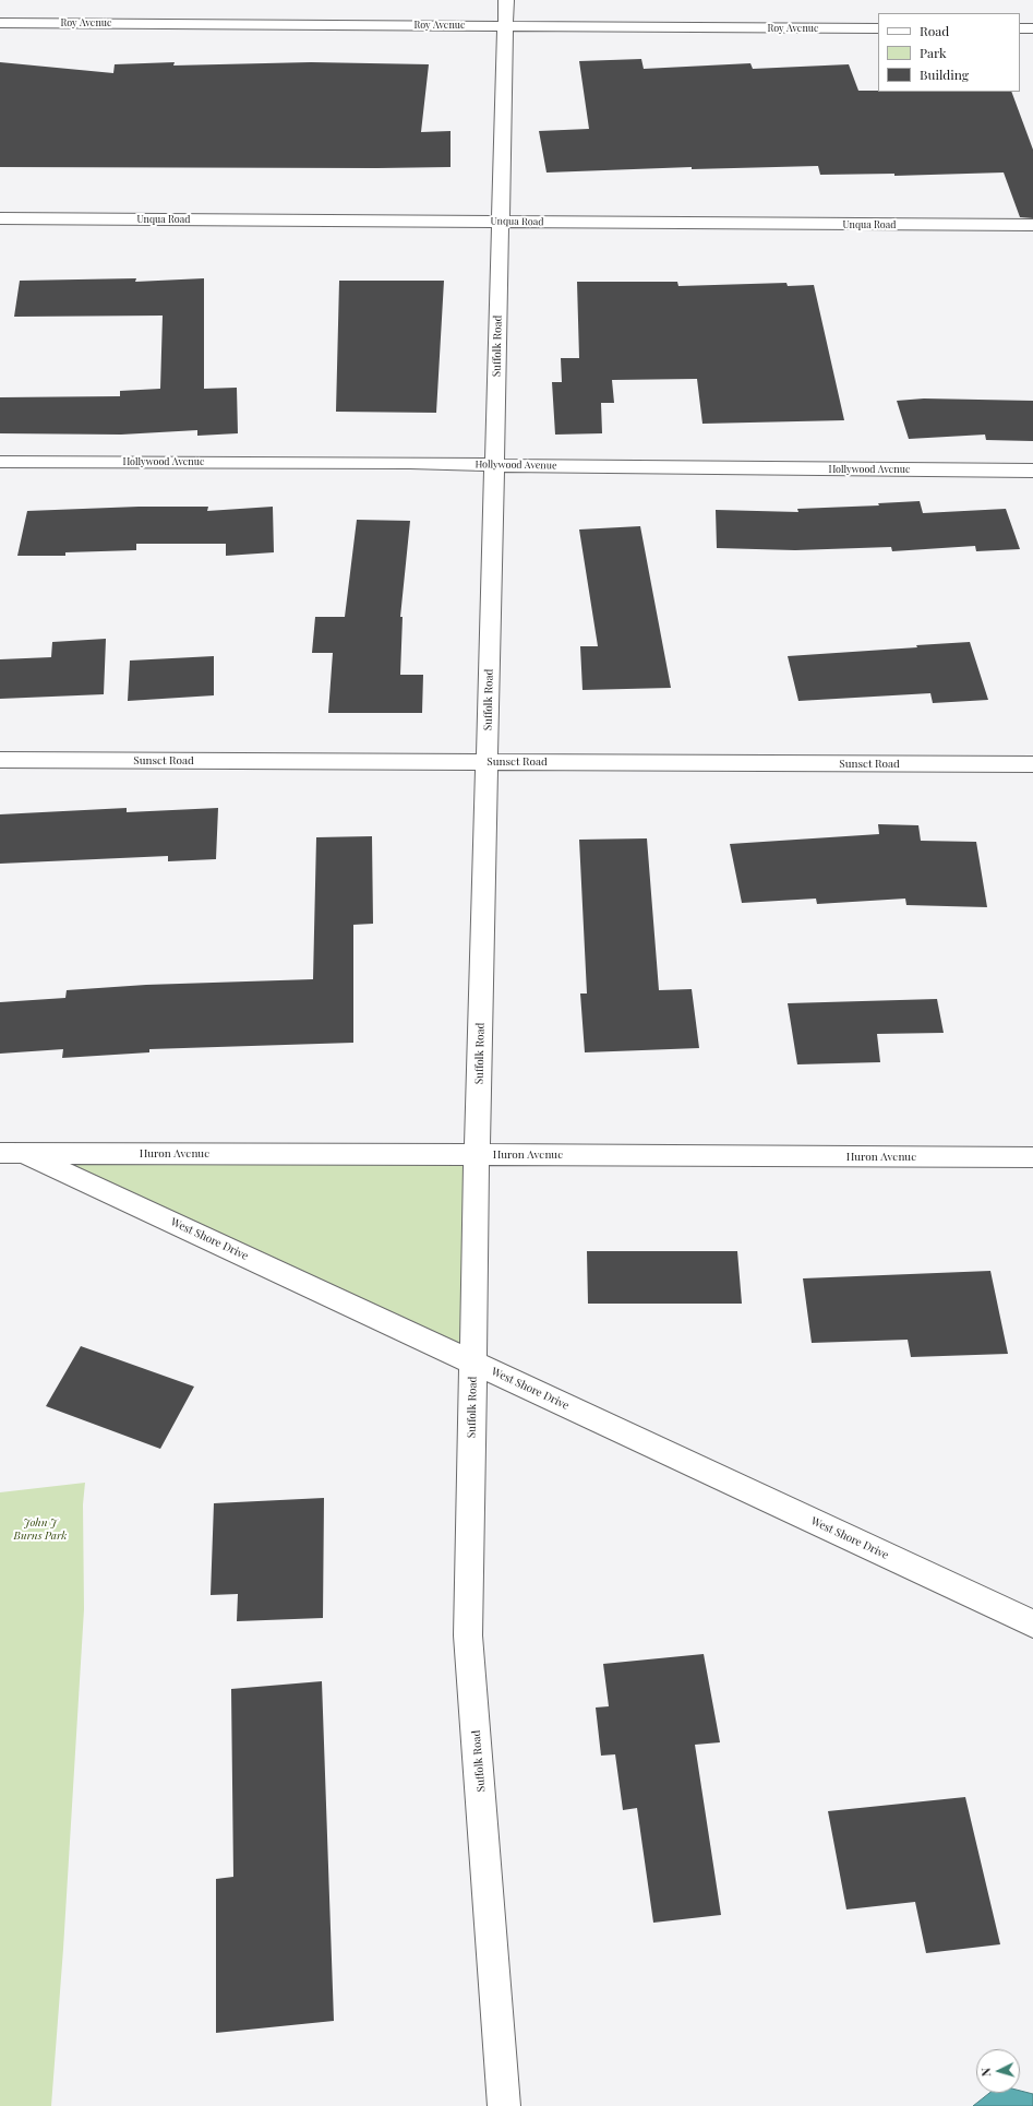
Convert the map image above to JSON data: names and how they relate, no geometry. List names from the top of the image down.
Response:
{
  "streets": {
    "street": [
      "Roy Avenue",
      "Unqua Road",
      "Suffolk Road",
      "Hollywood Avenue",
      "Sunset Road",
      "Huron Avenue",
      "West Shore Drive"
    ]
  },
  "crossings": [
    ["Roy Avenue", "Suffolk Road"],
    ["Unqua Road", "Suffolk Road"],
    ["Suffolk Road", "Hollywood Avenue"],
    ["Suffolk Road", "Sunset Road"],
    ["Suffolk Road", "Huron Avenue"],
    ["Suffolk Road", "West Shore Drive"],
    ["Huron Avenue", "West Shore Drive"]
  ],
  "parks": ["John J Burns Park"],
  "legend": ["Road", "Park", "Building"],
  "north": "left"
}
